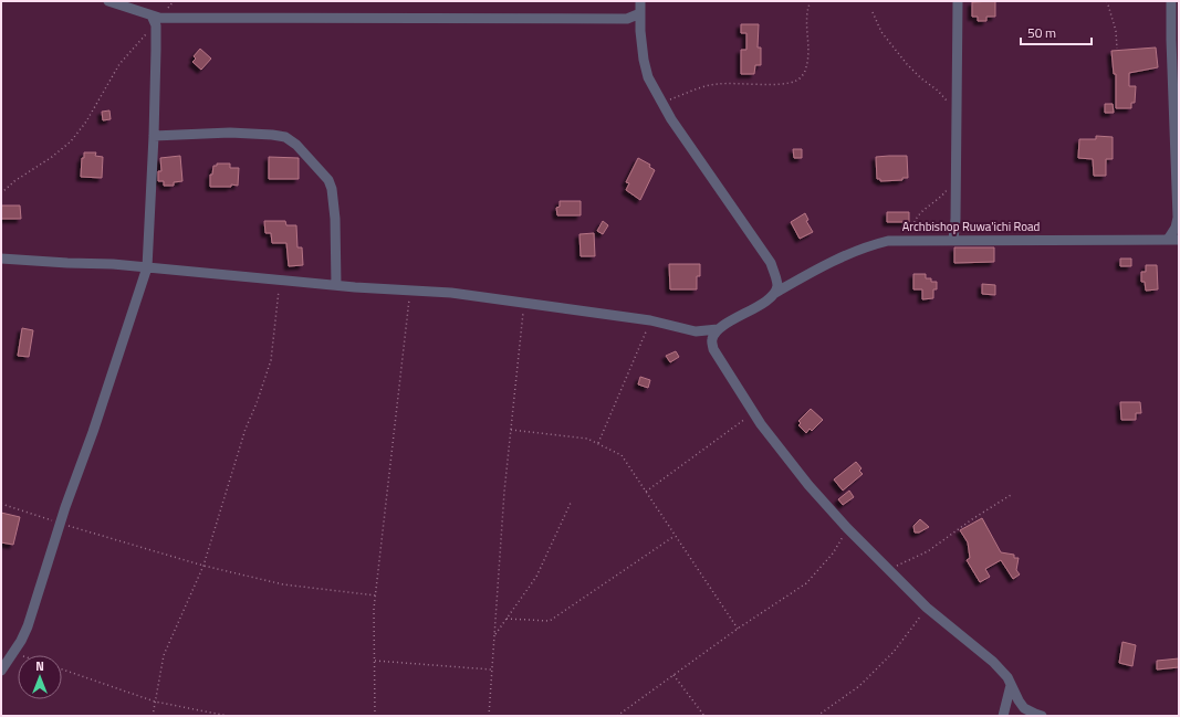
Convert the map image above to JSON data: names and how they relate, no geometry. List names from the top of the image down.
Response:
{
  "streets": {
    "street": ["Archbishop Ruwa'ichi Road"]
  },
  "scale_bar": "50 m",
  "north": "top"
}
